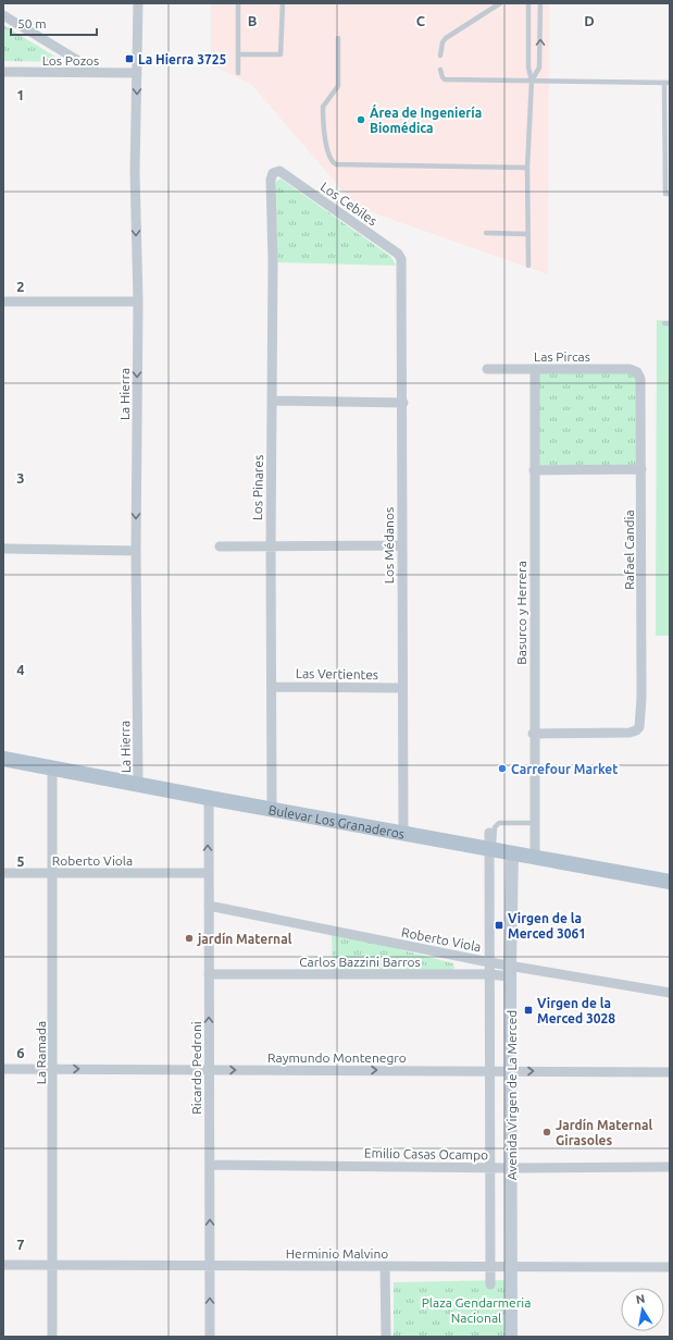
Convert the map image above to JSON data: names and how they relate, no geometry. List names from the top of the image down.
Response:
{
  "streets": {
    "main road": ["Bulevar Los Granaderos", "Avenida Virgen de La Merced"],
    "street": [
      "Los Pozos",
      "Los Cebiles",
      "Las Pircas",
      "La Hierra",
      "Los Pinares",
      "Los Médanos",
      "Rafael Candia",
      "Basurco y Herrera",
      "Las Vertientes",
      "Roberto Viola",
      "Carlos Bazzini Barros",
      "La Ramada",
      "Raymundo Montenegro",
      "Ricardo Pedroni",
      "Emilio Casas Ocampo",
      "Herminio Malvino"
    ]
  },
  "crossings": [
    ["Los Pozos", "La Hierra"],
    ["Los Cebiles", "Los Pinares"],
    ["Los Cebiles", "Los Médanos"],
    ["Las Pircas", "Rafael Candia"],
    ["Las Pircas", "Basurco y Herrera"],
    ["La Hierra", "Bulevar Los Granaderos"],
    ["Los Pinares", "Las Vertientes"],
    ["Los Pinares", "Bulevar Los Granaderos"],
    ["Los Médanos", "Las Vertientes"],
    ["Los Médanos", "Bulevar Los Granaderos"],
    ["Rafael Candia", "Basurco y Herrera"],
    ["Basurco y Herrera", "Bulevar Los Granaderos"],
    ["Bulevar Los Granaderos", "La Ramada"],
    ["Bulevar Los Granaderos", "Ricardo Pedroni"],
    ["Bulevar Los Granaderos", "Avenida Virgen de La Merced"],
    ["Roberto Viola", "Carlos Bazzini Barros"],
    ["Roberto Viola", "La Ramada"],
    ["Roberto Viola", "Ricardo Pedroni"],
    ["Roberto Viola", "Avenida Virgen de La Merced"],
    ["Carlos Bazzini Barros", "Ricardo Pedroni"],
    ["Carlos Bazzini Barros", "Avenida Virgen de La Merced"],
    ["La Ramada", "Raymundo Montenegro"],
    ["La Ramada", "Herminio Malvino"],
    ["Raymundo Montenegro", "Ricardo Pedroni"],
    ["Raymundo Montenegro", "Avenida Virgen de La Merced"],
    ["Ricardo Pedroni", "Emilio Casas Ocampo"],
    ["Ricardo Pedroni", "Herminio Malvino"],
    ["Avenida Virgen de La Merced", "Emilio Casas Ocampo"],
    ["Avenida Virgen de La Merced", "Herminio Malvino"]
  ],
  "one_way": ["La Hierra", "Raymundo Montenegro", "Ricardo Pedroni"],
  "parks": ["Plaza Gendarmeria Nacional"],
  "places": {
    "transit": ["La Hierra 3725", "Virgen de la Merced 3061", "Virgen de la Merced 3028"],
    "other": [
      "Área de Ingeniería Biomédica",
      "Carrefour Market",
      "jardín Maternal",
      "Jardín Maternal Girasoles"
    ]
  },
  "scale_bar": "50 m",
  "north": "top",
  "grid": {
    "columns": ["B", "C", "D"],
    "rows": [
      "1",
      "2",
      "3",
      "4",
      "5",
      "6",
      "7"
    ]
  }
}
